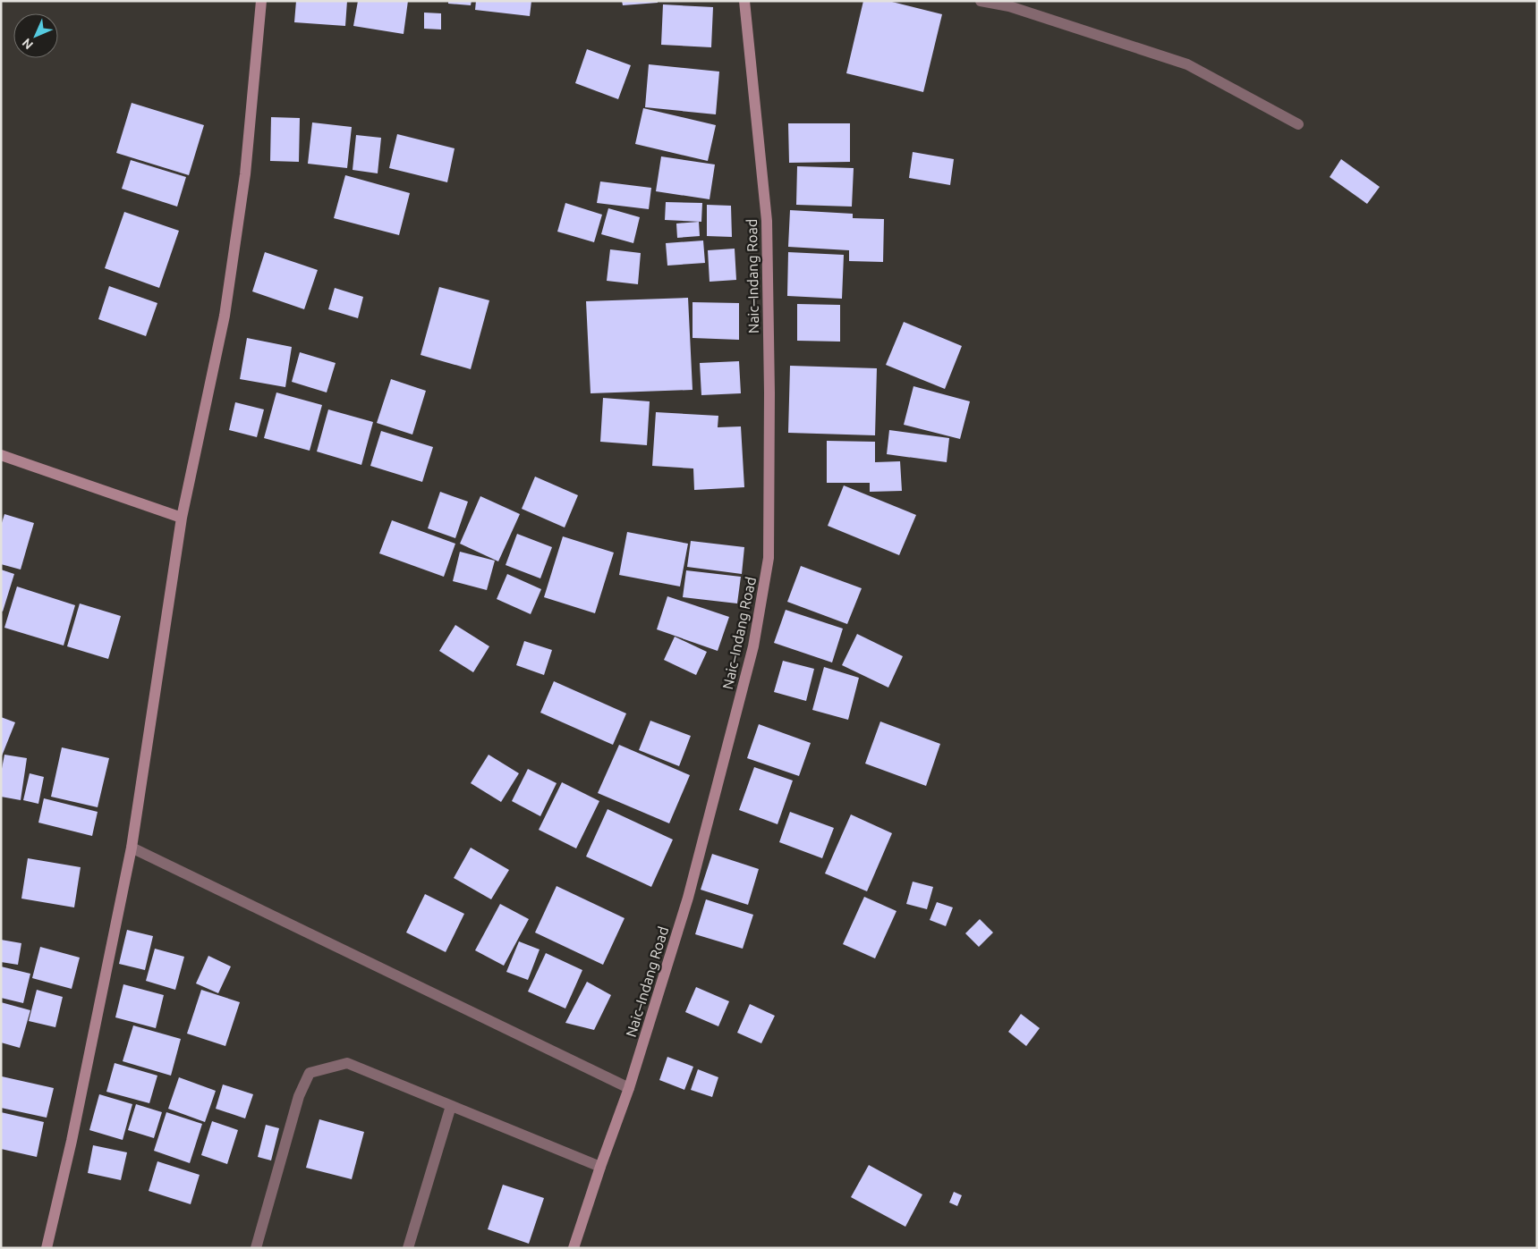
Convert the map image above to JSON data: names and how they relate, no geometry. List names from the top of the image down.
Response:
{
  "streets": {
    "street": ["Naic–Indang Road"]
  },
  "north": "bottom left"
}
